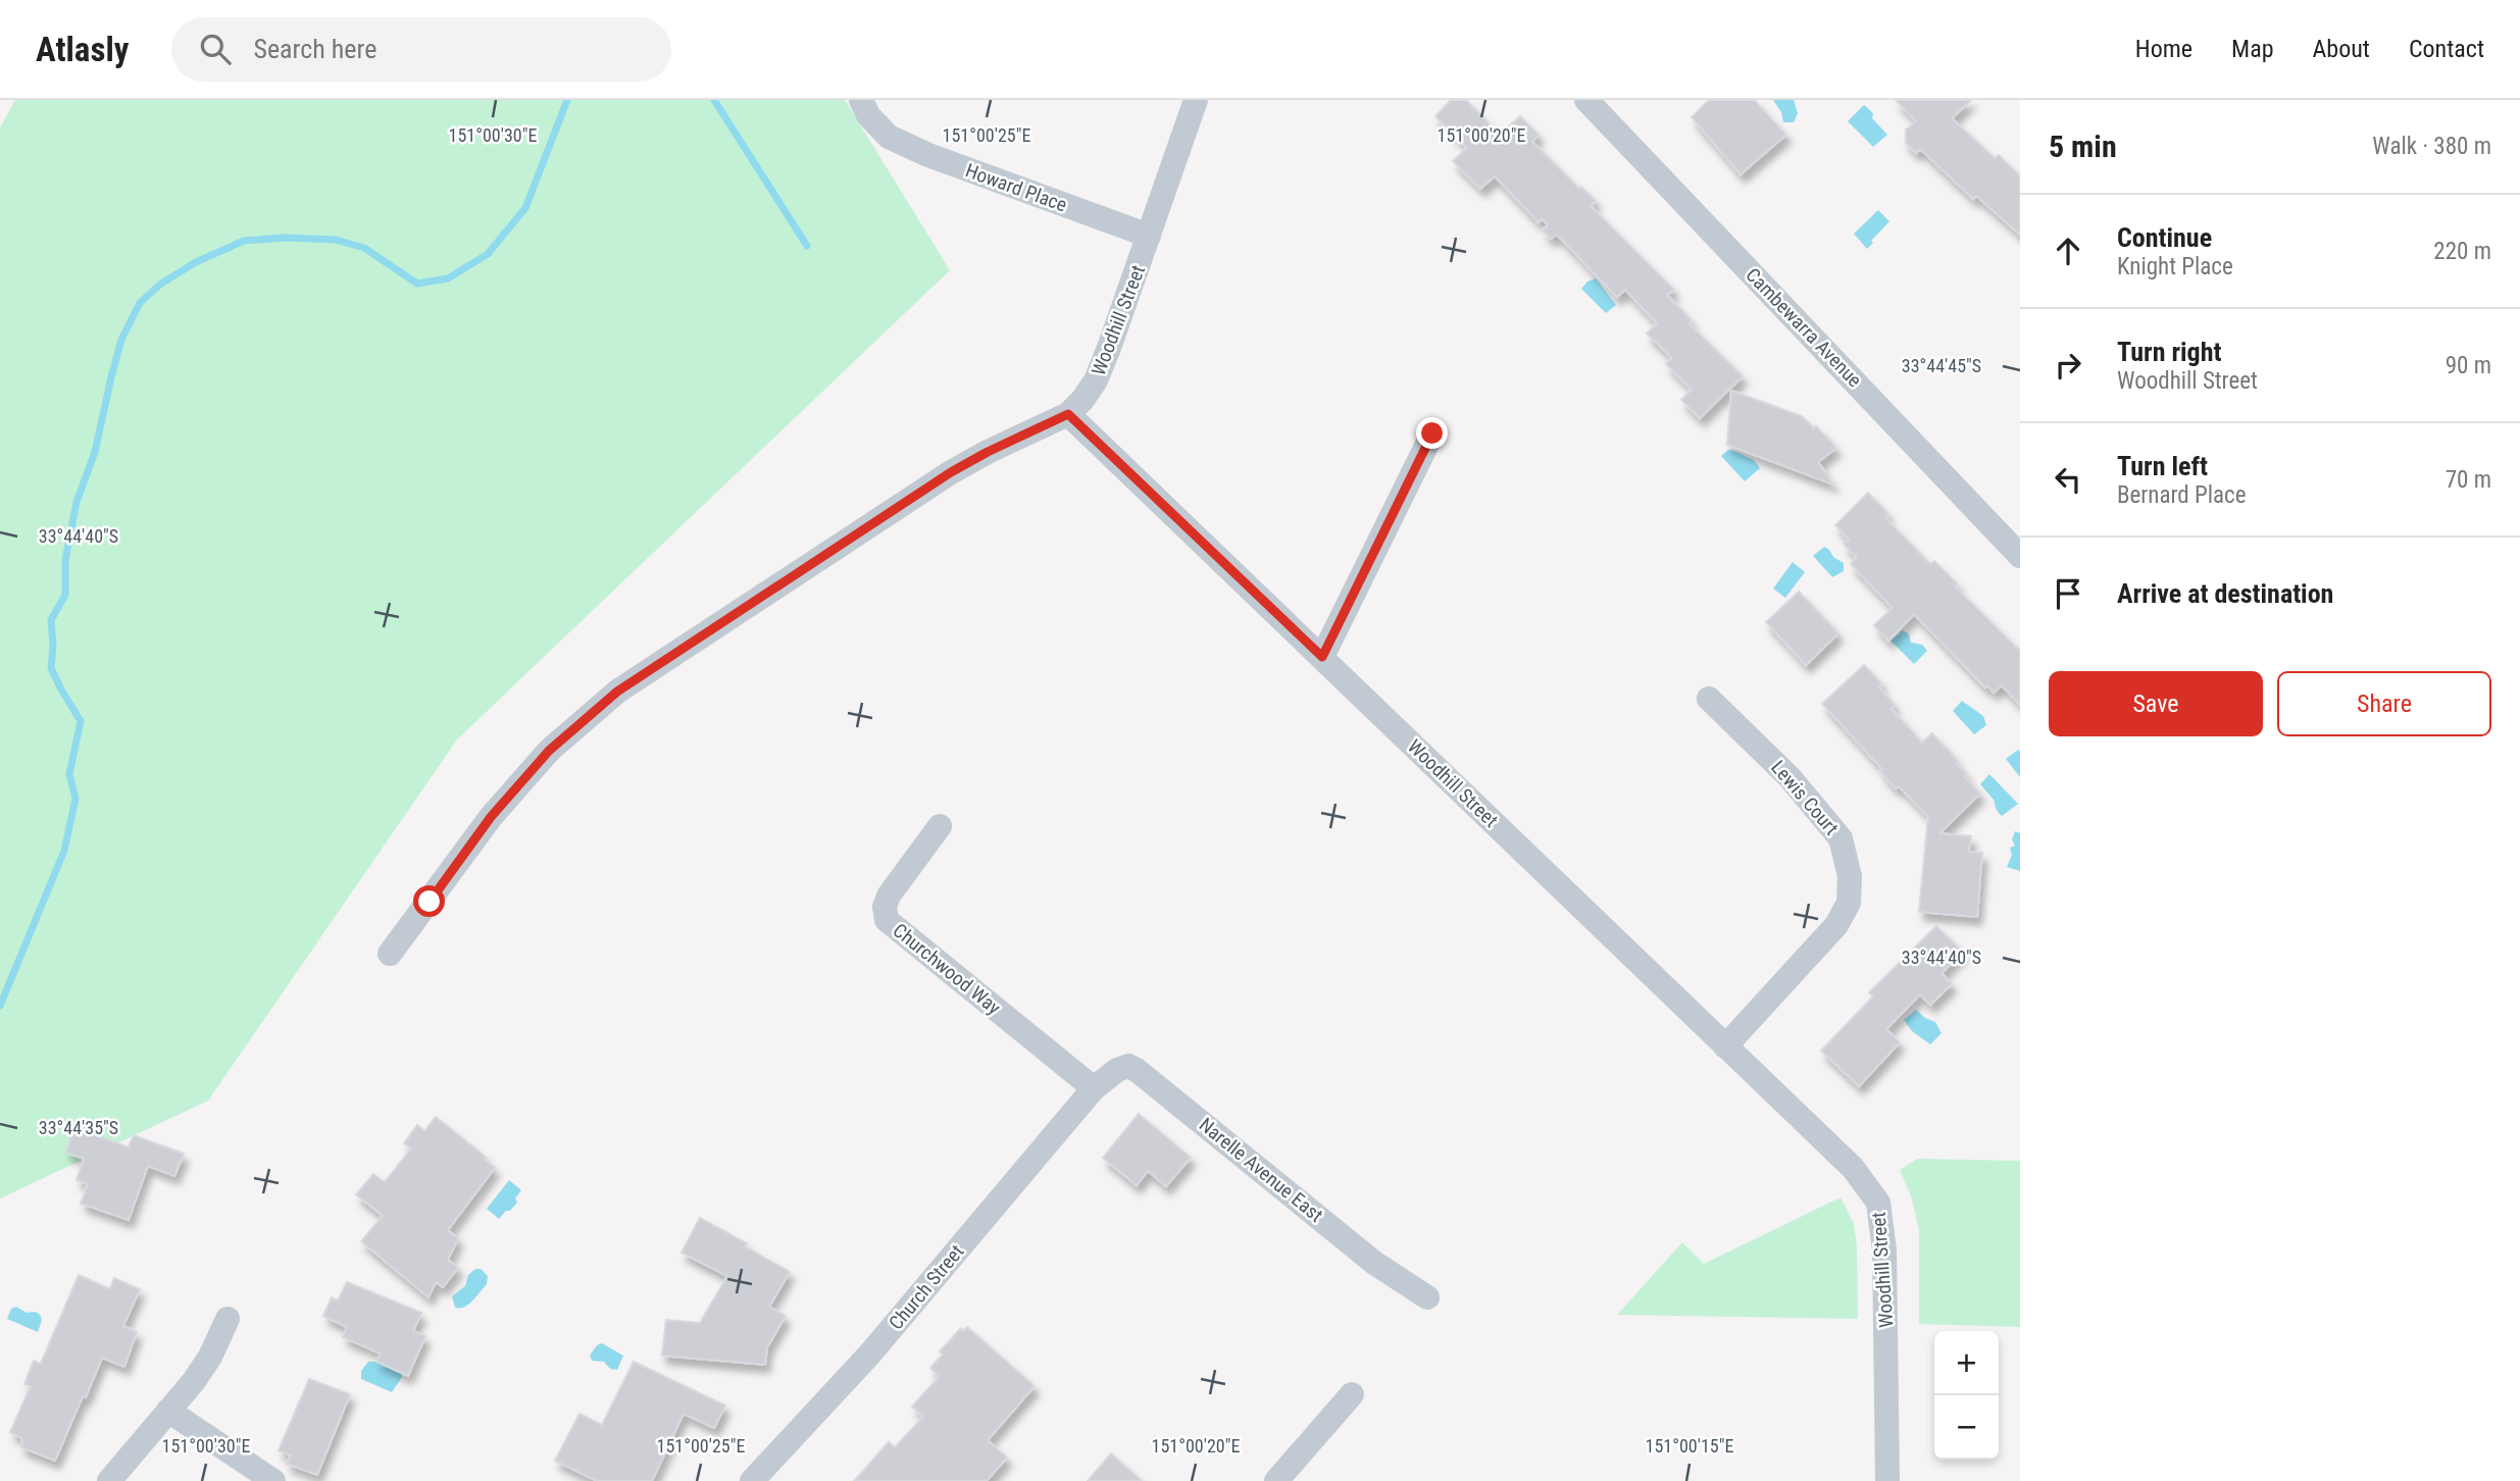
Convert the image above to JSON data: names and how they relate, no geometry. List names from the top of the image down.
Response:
{
  "streets": {
    "street": [
      "Howard Place",
      "Woodhill Street",
      "Cambewarra Avenue",
      "Lewis Court",
      "Churchwood Way",
      "Narelle Avenue East",
      "Church Street"
    ]
  },
  "crossings": [
    ["Howard Place", "Woodhill Street"],
    ["Woodhill Street", "Lewis Court"],
    ["Churchwood Way", "Narelle Avenue East"],
    ["Churchwood Way", "Church Street"],
    ["Narelle Avenue East", "Church Street"]
  ],
  "page": {
    "header": "Atlasly",
    "search": "Search here",
    "nav": [
      "Home",
      "Map",
      "About",
      "Contact"
    ],
    "heading": ["5 min", "Walk · 380 m"],
    "list": [
      ["Continue", "Knight Place", "220 m"],
      ["Turn right", "Woodhill Street", "90 m"],
      ["Turn left", "Bernard Place", "70 m"],
      "Arrive at destination"
    ],
    "buttons": ["Save", "Share"],
    "map_buttons": ["+", "−"]
  },
  "coordinates": [
    "151°00'30\"E",
    "151°00'25\"E",
    "151°00'20\"E",
    "33°44'45\"S",
    "33°44'40\"S",
    "33°44'35\"S",
    "151°00'15\"E"
  ]
}
